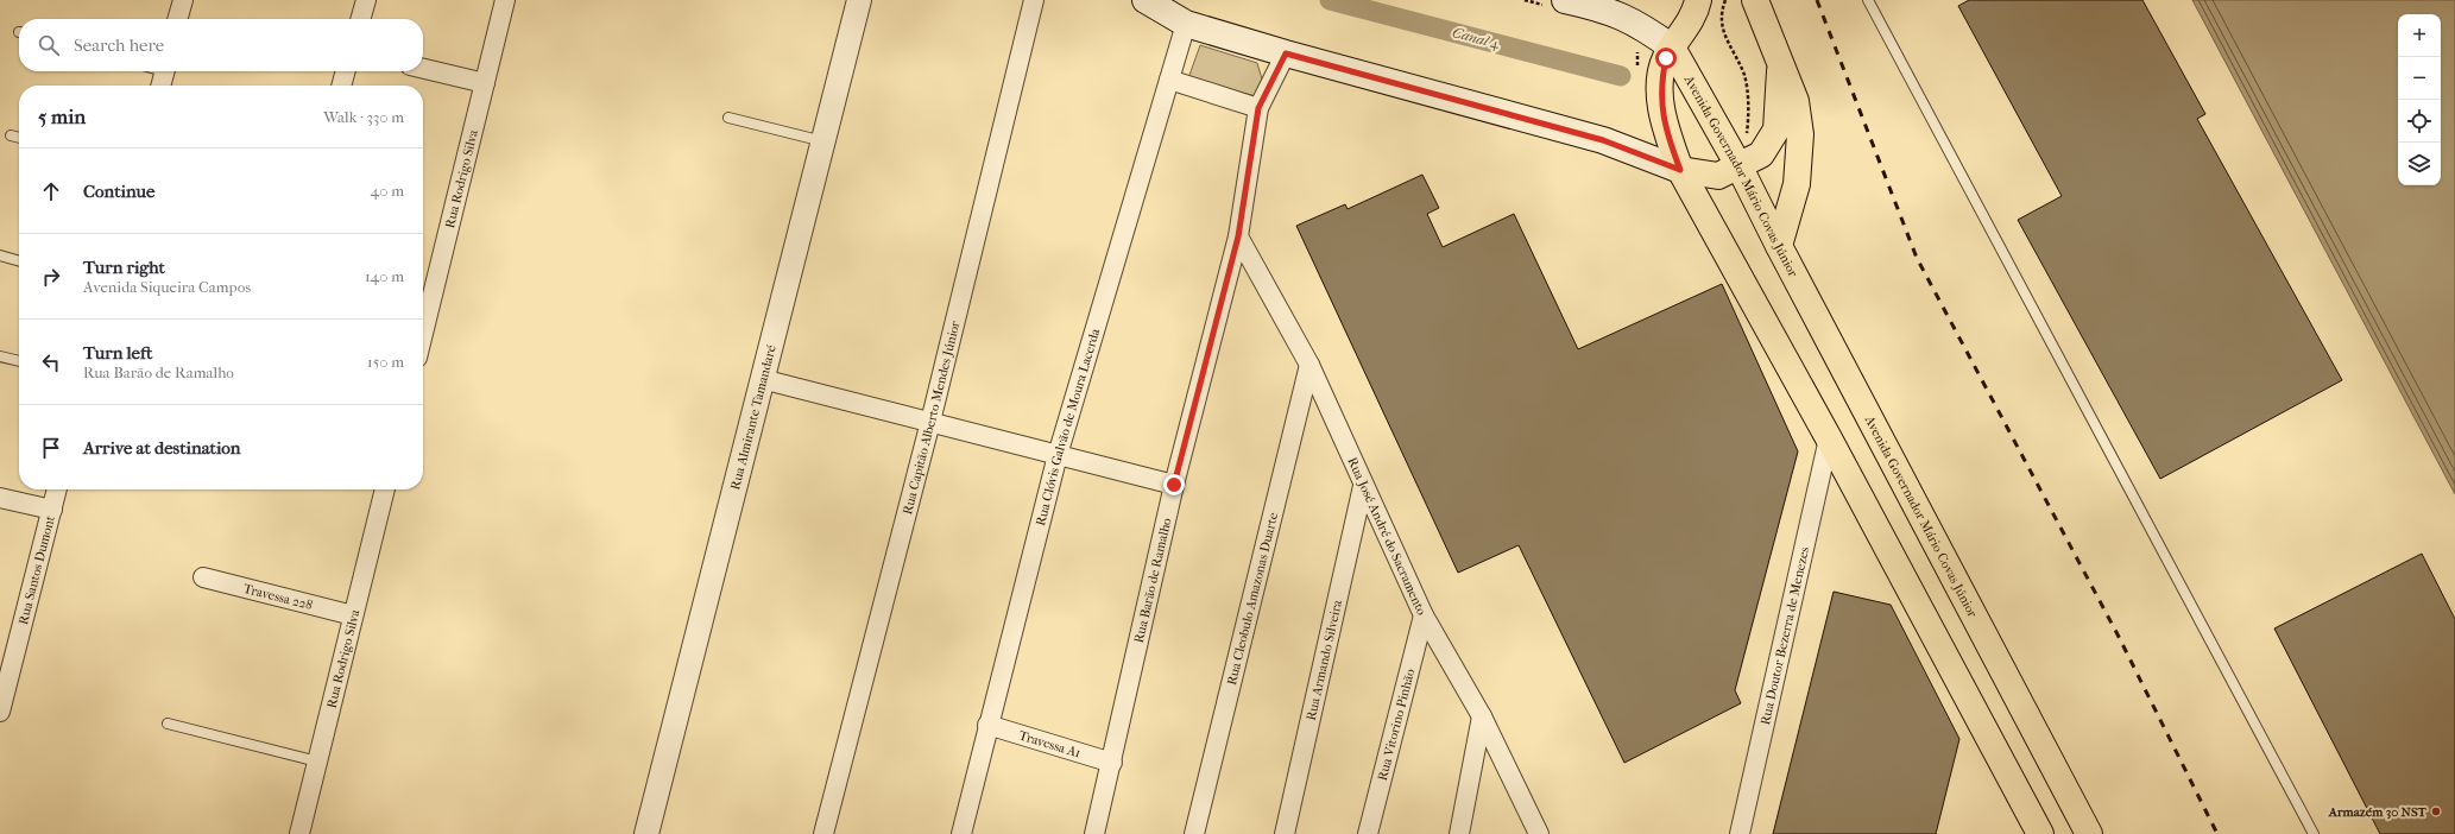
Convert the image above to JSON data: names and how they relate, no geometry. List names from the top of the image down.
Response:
{
  "streets": {
    "main road": ["Avenida Governador Mário Covas Júnior"],
    "street": [
      "Rua Rodrigo Silva",
      "Rua Almirante Tamandaré",
      "Rua Capitão Alberto Mendes Júnior",
      "Rua Clóvis Galvão de Moura Lacerda",
      "Rua José André do Sacramento",
      "Rua Santos Dumont",
      "Rua Barão de Ramalho",
      "Travessa 228",
      "Rua Cleobulo Amazonas Duarte",
      "Rua Doutor Bezerra de Menezes",
      "Rua Armando Silveira",
      "Rua Vitorino Pinhão",
      "Travessa A1"
    ]
  },
  "crossings": [
    ["Rua Rodrigo Silva", "Travessa 228"],
    ["Rua Clóvis Galvão de Moura Lacerda", "Travessa A1"],
    ["Rua José André do Sacramento", "Rua Barão de Ramalho"],
    ["Rua José André do Sacramento", "Rua Cleobulo Amazonas Duarte"],
    ["Rua José André do Sacramento", "Rua Armando Silveira"],
    ["Rua José André do Sacramento", "Rua Vitorino Pinhão"],
    ["Rua Barão de Ramalho", "Travessa A1"]
  ],
  "water": ["Canal 4"],
  "places": ["Armazém 30 NST"],
  "page": {
    "map_buttons": ["+", "−"],
    "search": "Search here",
    "heading": ["5 min", "Walk · 330 m"],
    "list": [
      ["Continue", "40 m"],
      ["Turn right", "Avenida Siqueira Campos", "140 m"],
      ["Turn left", "Rua Barão de Ramalho", "150 m"],
      "Arrive at destination"
    ]
  }
}
